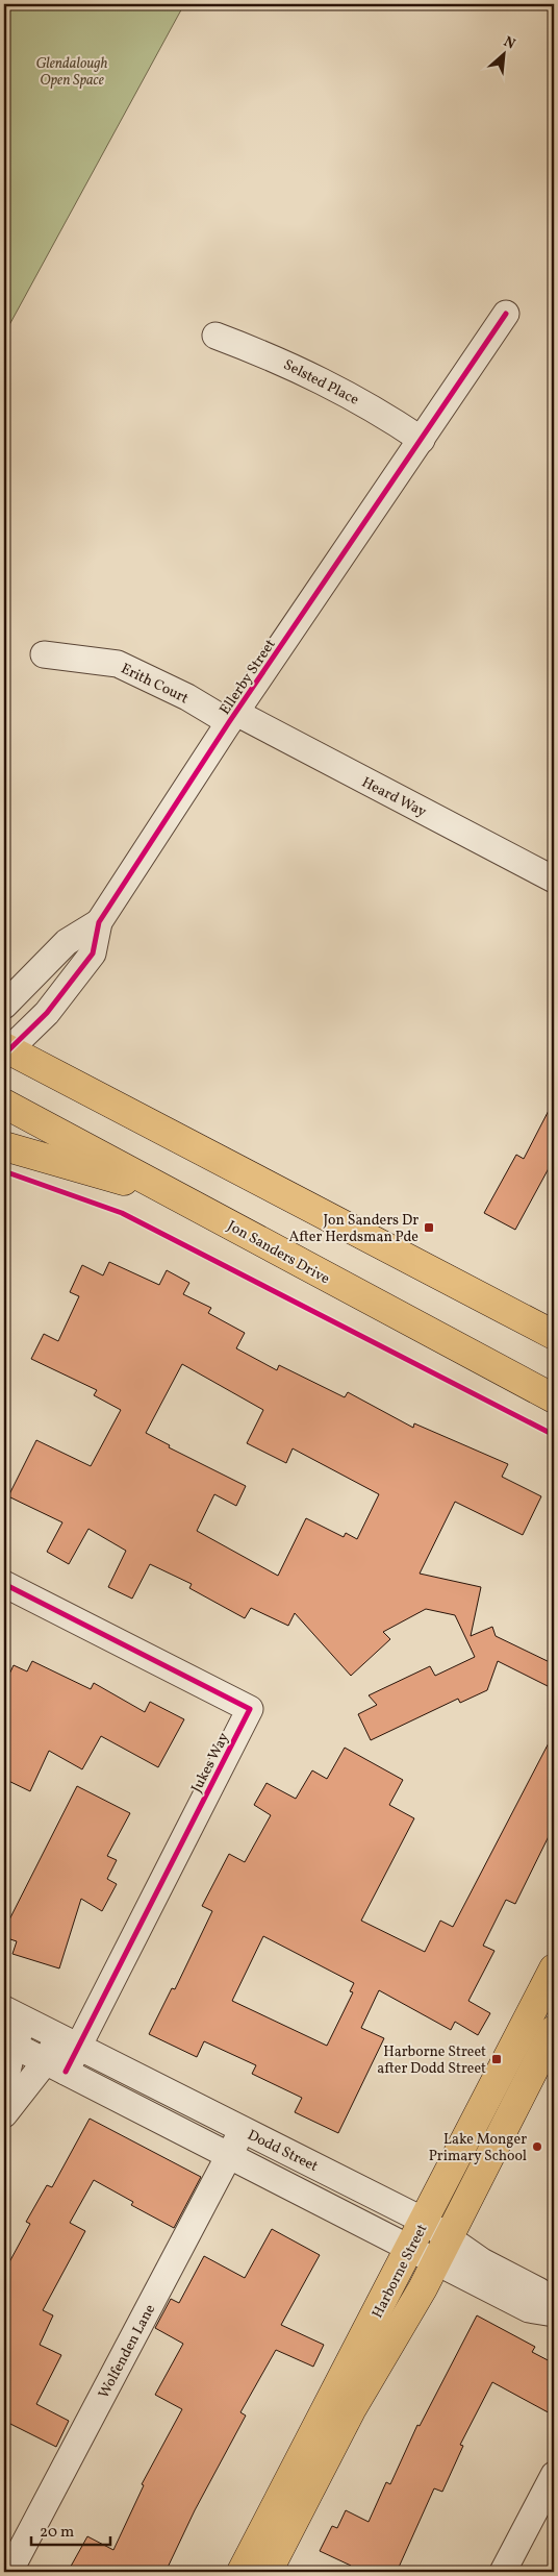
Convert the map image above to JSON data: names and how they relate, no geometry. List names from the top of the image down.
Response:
{
  "streets": {
    "main road": ["Jon Sanders Drive", "Harborne Street"],
    "street": [
      "Selsted Place",
      "Ellerby Street",
      "Erith Court",
      "Heard Way",
      "Jukes Way",
      "Dodd Street",
      "Wolfenden Lane"
    ]
  },
  "crossings": [
    ["Selsted Place", "Ellerby Street"],
    ["Ellerby Street", "Erith Court"],
    ["Ellerby Street", "Heard Way"],
    ["Erith Court", "Heard Way"],
    ["Jukes Way", "Dodd Street"],
    ["Dodd Street", "Harborne Street"],
    ["Dodd Street", "Wolfenden Lane"]
  ],
  "parks": ["Glendalough Open Space"],
  "places": {
    "transit": ["Jon Sanders Dr After Herdsman Pde", "Harborne Street after Dodd Street"],
    "other": ["Lake Monger Primary School"]
  },
  "scale_bar": "20 m",
  "north": "top right"
}
